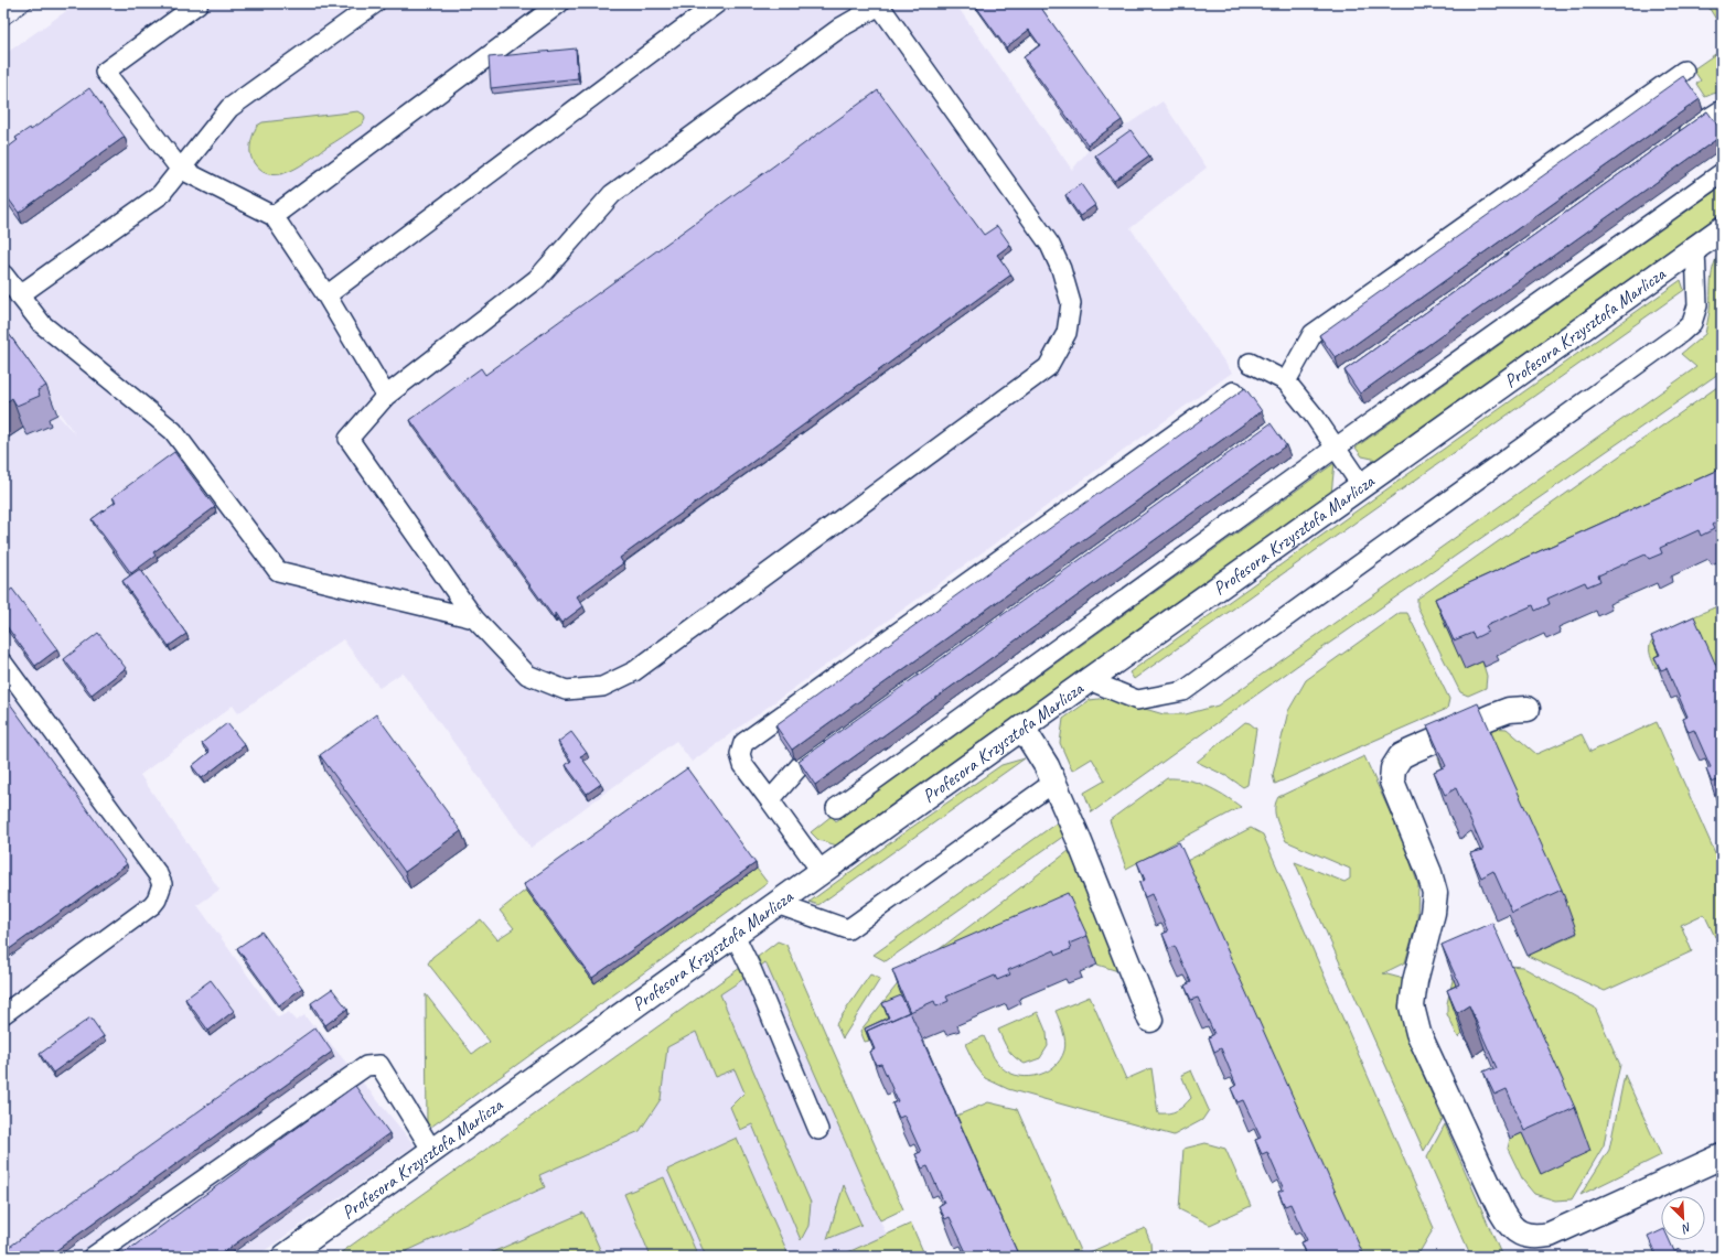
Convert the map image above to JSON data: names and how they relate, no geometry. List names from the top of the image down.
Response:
{
  "streets": {
    "street": ["Profesora Krzysztofa Marlicza"]
  },
  "north": "bottom right"
}
